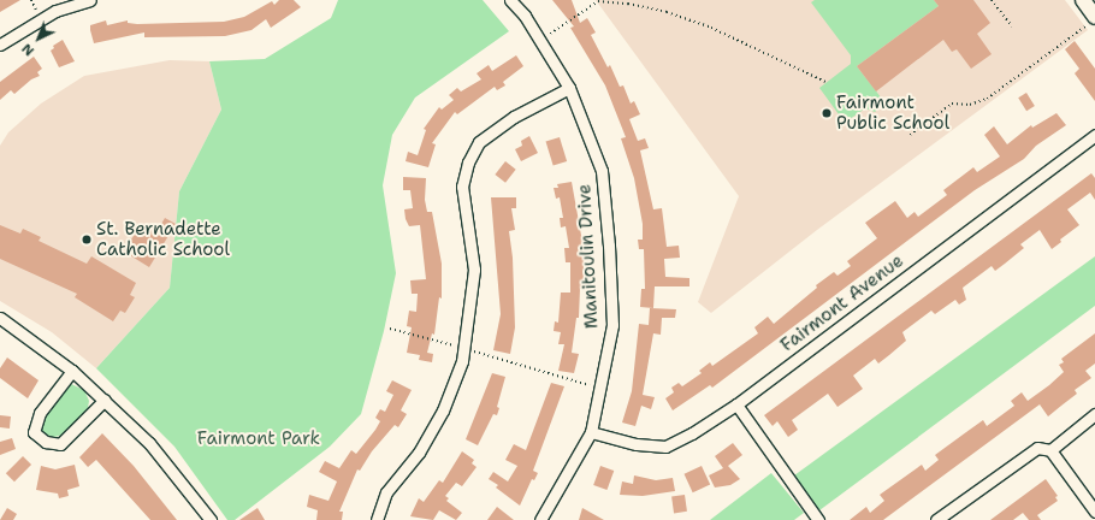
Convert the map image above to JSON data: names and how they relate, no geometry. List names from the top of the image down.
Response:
{
  "streets": {
    "street": ["Manitoulin Drive", "Fairmont Avenue"]
  },
  "crossings": [
    ["Manitoulin Drive", "Fairmont Avenue"]
  ],
  "parks": ["Fairmont Park"],
  "places": ["Fairmont Public School", "St. Bernadette Catholic School"],
  "north": "bottom left"
}
